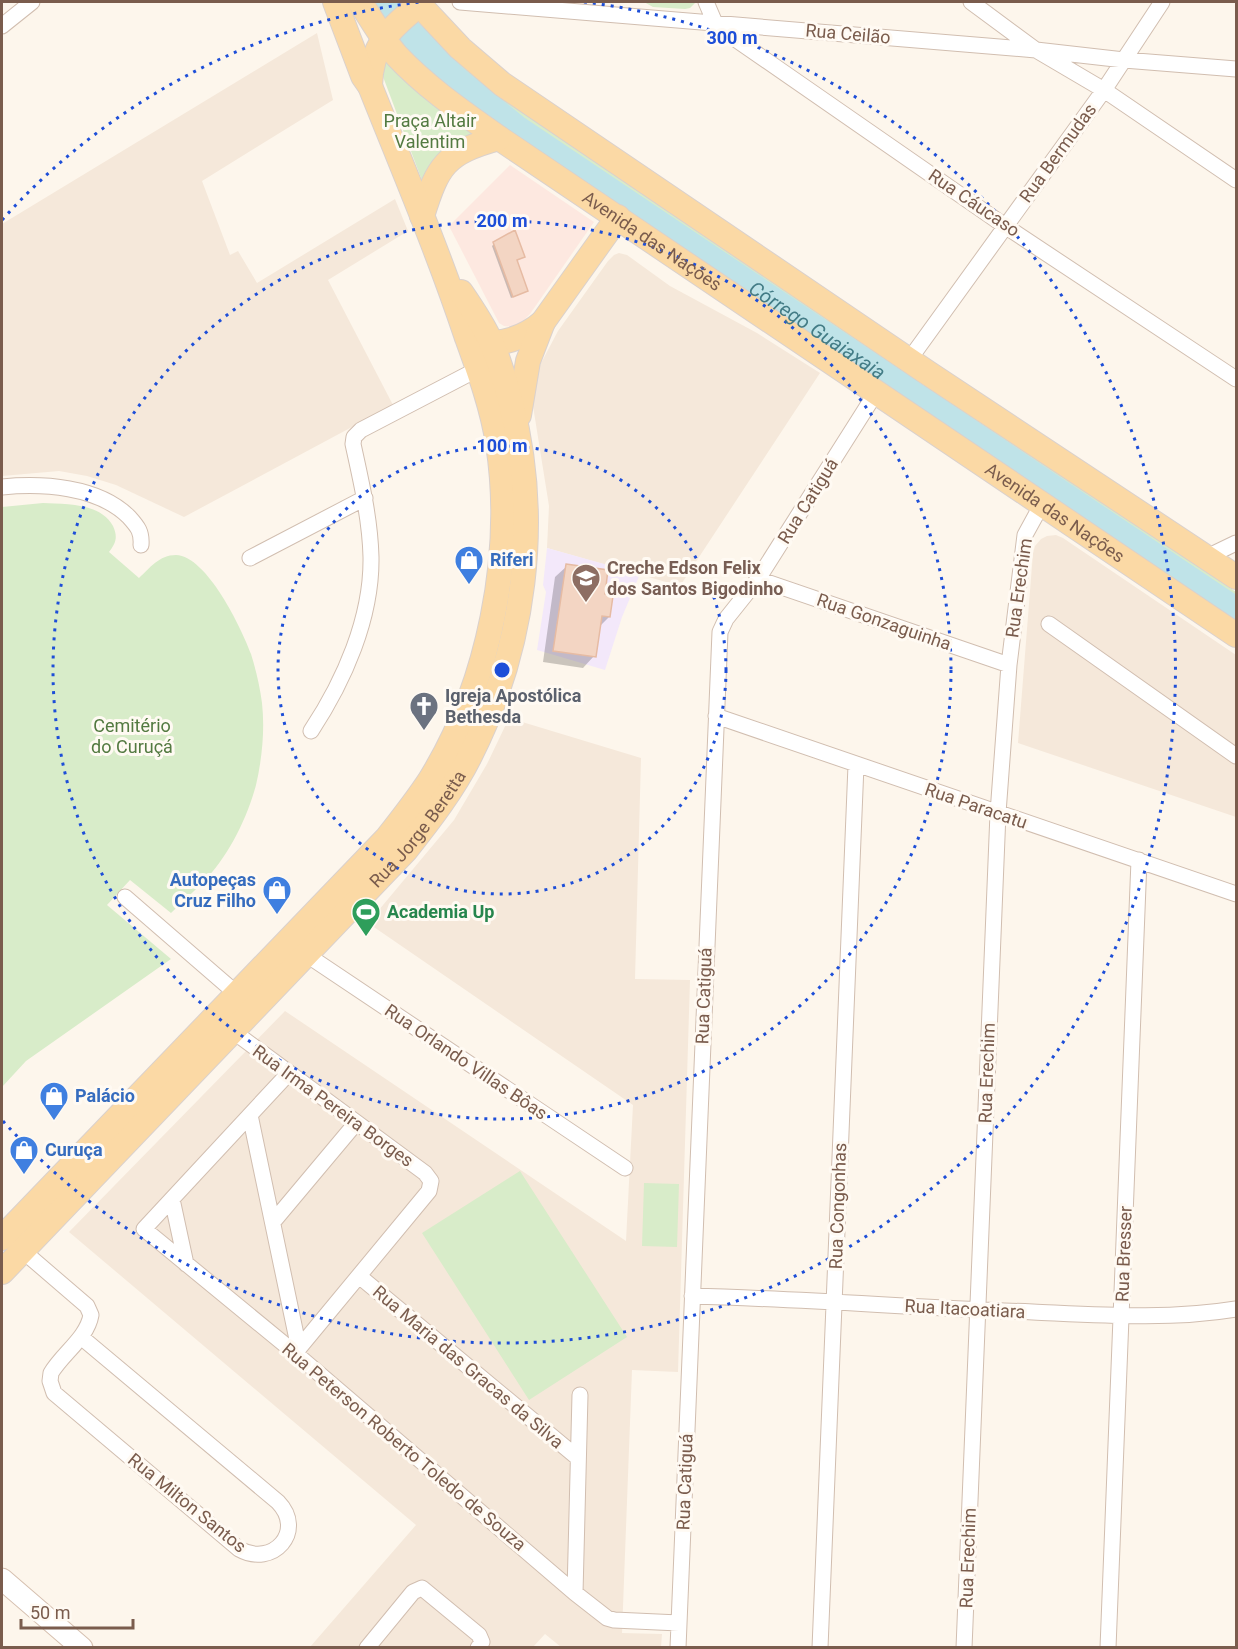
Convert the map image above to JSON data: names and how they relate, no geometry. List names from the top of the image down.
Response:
{
  "streets": {
    "main road": ["Avenida das Nações", "Rua Jorge Beretta"],
    "street": [
      "Rua Ceilão",
      "Rua Bermudas",
      "Rua Cáucaso",
      "Rua Catiguá",
      "Rua Erechim",
      "Rua Gonzaguinha",
      "Rua Paracatu",
      "Rua Orlando Villas Bôas",
      "Rua Irma Pereira Borges",
      "Rua Congonhas",
      "Rua Bresser",
      "Rua Itacoatiara",
      "Rua Maria das Gracas da Silva",
      "Rua Peterson Roberto Toledo de Souza",
      "Rua Milton Santos"
    ]
  },
  "crossings": [
    ["Rua Ceilão", "Rua Bermudas"],
    ["Rua Ceilão", "Rua Cáucaso"],
    ["Rua Bermudas", "Rua Cáucaso"],
    ["Avenida das Nações", "Rua Catiguá"],
    ["Avenida das Nações", "Rua Erechim"],
    ["Rua Catiguá", "Rua Gonzaguinha"],
    ["Rua Catiguá", "Rua Paracatu"],
    ["Rua Catiguá", "Rua Itacoatiara"],
    ["Rua Catiguá", "Rua Peterson Roberto Toledo de Souza"],
    ["Rua Erechim", "Rua Gonzaguinha"],
    ["Rua Erechim", "Rua Paracatu"],
    ["Rua Erechim", "Rua Itacoatiara"],
    ["Rua Paracatu", "Rua Congonhas"],
    ["Rua Paracatu", "Rua Bresser"],
    ["Rua Jorge Beretta", "Rua Orlando Villas Bôas"],
    ["Rua Jorge Beretta", "Rua Irma Pereira Borges"],
    ["Rua Jorge Beretta", "Rua Milton Santos"],
    ["Rua Irma Pereira Borges", "Rua Maria das Gracas da Silva"],
    ["Rua Congonhas", "Rua Itacoatiara"],
    ["Rua Bresser", "Rua Itacoatiara"]
  ],
  "water": ["Córrego Guaiaxaia"],
  "parks": ["Praça Altair Valentim", "Cemitério do Curuçá"],
  "places": {
    "shop": [
      "Riferi",
      "Autopeças Cruz Filho",
      "Palácio",
      "Curuça"
    ],
    "school or university": ["Creche Edson Felix dos Santos Bigodinho"],
    "church": ["Igreja Apostólica Bethesda"],
    "sports": ["Academia Up"]
  },
  "scale_bar": "50 m",
  "rings": ["300 m", "200 m", "100 m"]
}
